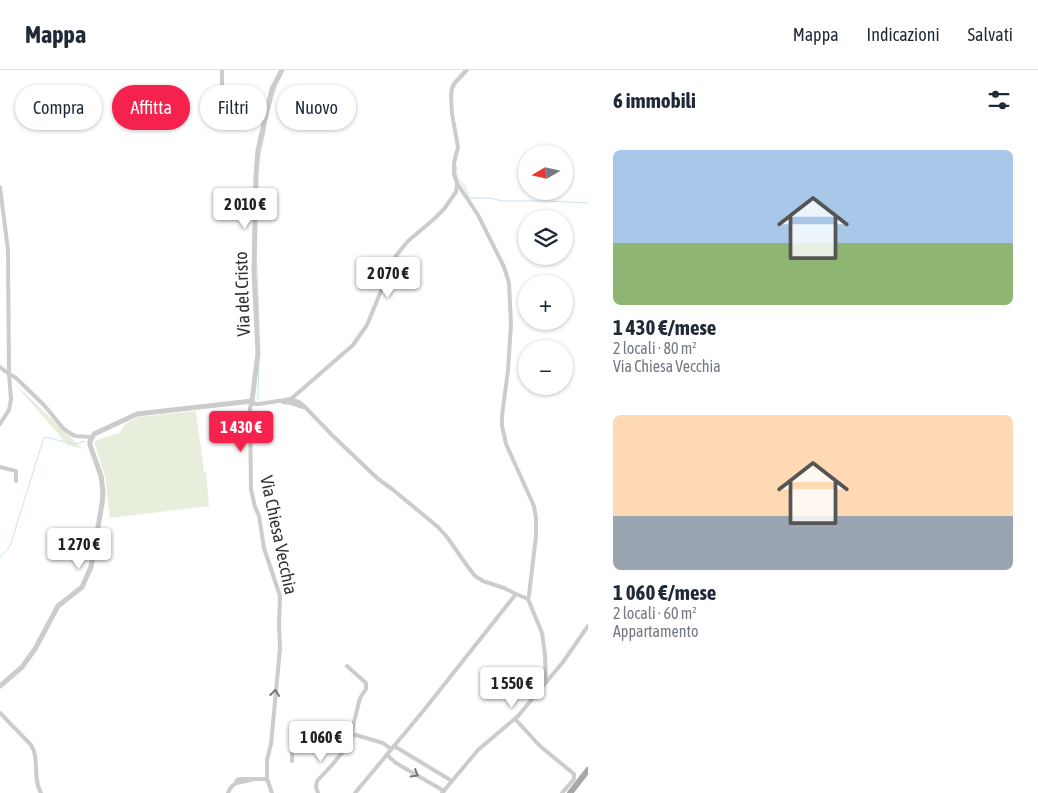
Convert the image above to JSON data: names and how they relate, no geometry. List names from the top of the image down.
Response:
{
  "streets": {
    "street": ["Via del Cristo", "Via Chiesa Vecchia"]
  },
  "crossings": [
    ["Via del Cristo", "Via Chiesa Vecchia"]
  ],
  "one_way": ["Via Chiesa Vecchia"],
  "north": "left",
  "page": {
    "header": "Mappa",
    "nav": ["Mappa", "Indicazioni", "Salvati"],
    "heading": "6 immobili",
    "chip": [
      "Compra",
      "Affitta",
      "Filtri",
      "Nuovo"
    ],
    "list": [
      {
        "name": "1 430 €/mese",
        "note": "2 locali · 80 m² · Via Chiesa Vecchia"
      },
      {
        "name": "1 060 €/mese",
        "note": "2 locali · 60 m² · Appartamento"
      }
    ],
    "map_buttons": ["+", "−"],
    "price": [
      "2 010 €",
      "2 070 €",
      "1 430 €",
      "1 270 €",
      "1 550 €",
      "1 060 €"
    ]
  }
}
